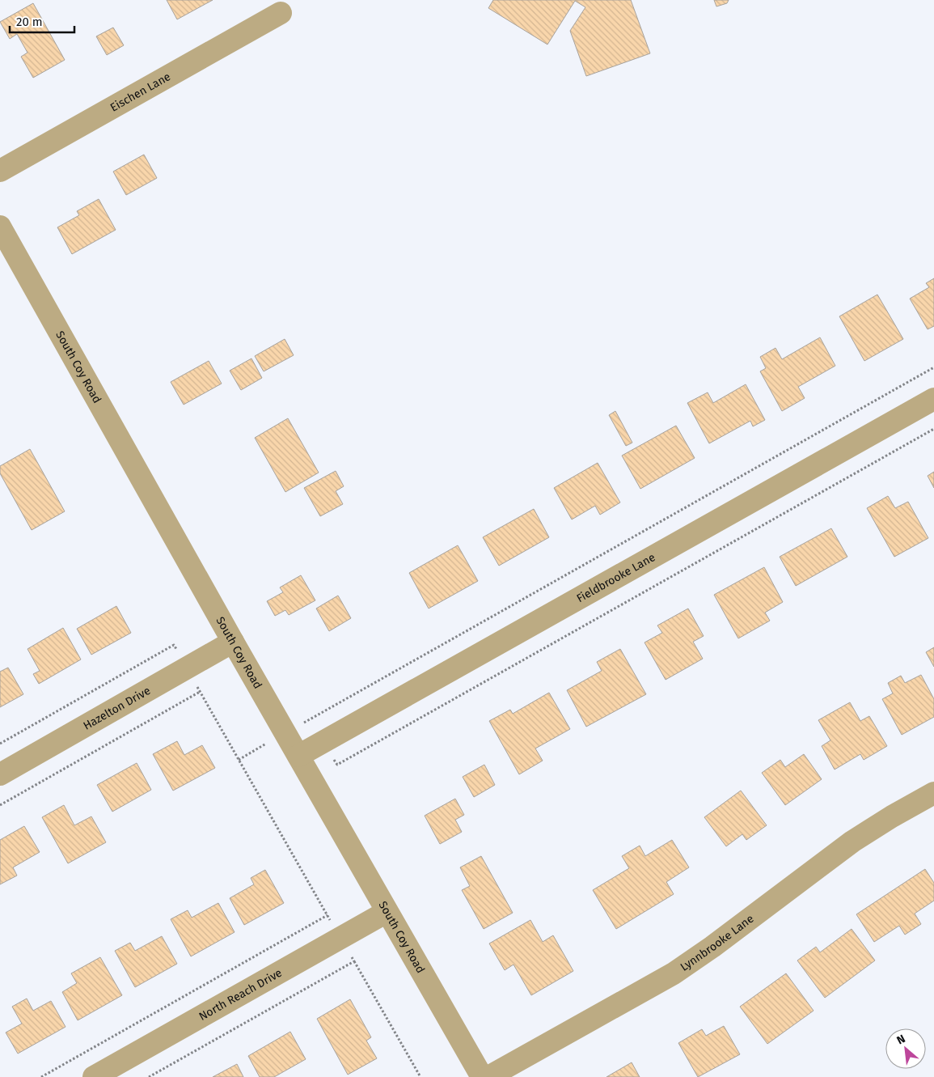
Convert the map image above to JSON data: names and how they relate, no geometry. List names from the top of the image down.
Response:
{
  "streets": {
    "street": [
      "Eischen Lane",
      "South Coy Road",
      "Fieldbrooke Lane",
      "Hazelton Drive",
      "Lynnbrooke Lane",
      "North Reach Drive"
    ]
  },
  "crossings": [
    ["South Coy Road", "Fieldbrooke Lane"],
    ["South Coy Road", "Hazelton Drive"],
    ["South Coy Road", "North Reach Drive"]
  ],
  "scale_bar": "20 m",
  "north": "top left"
}
